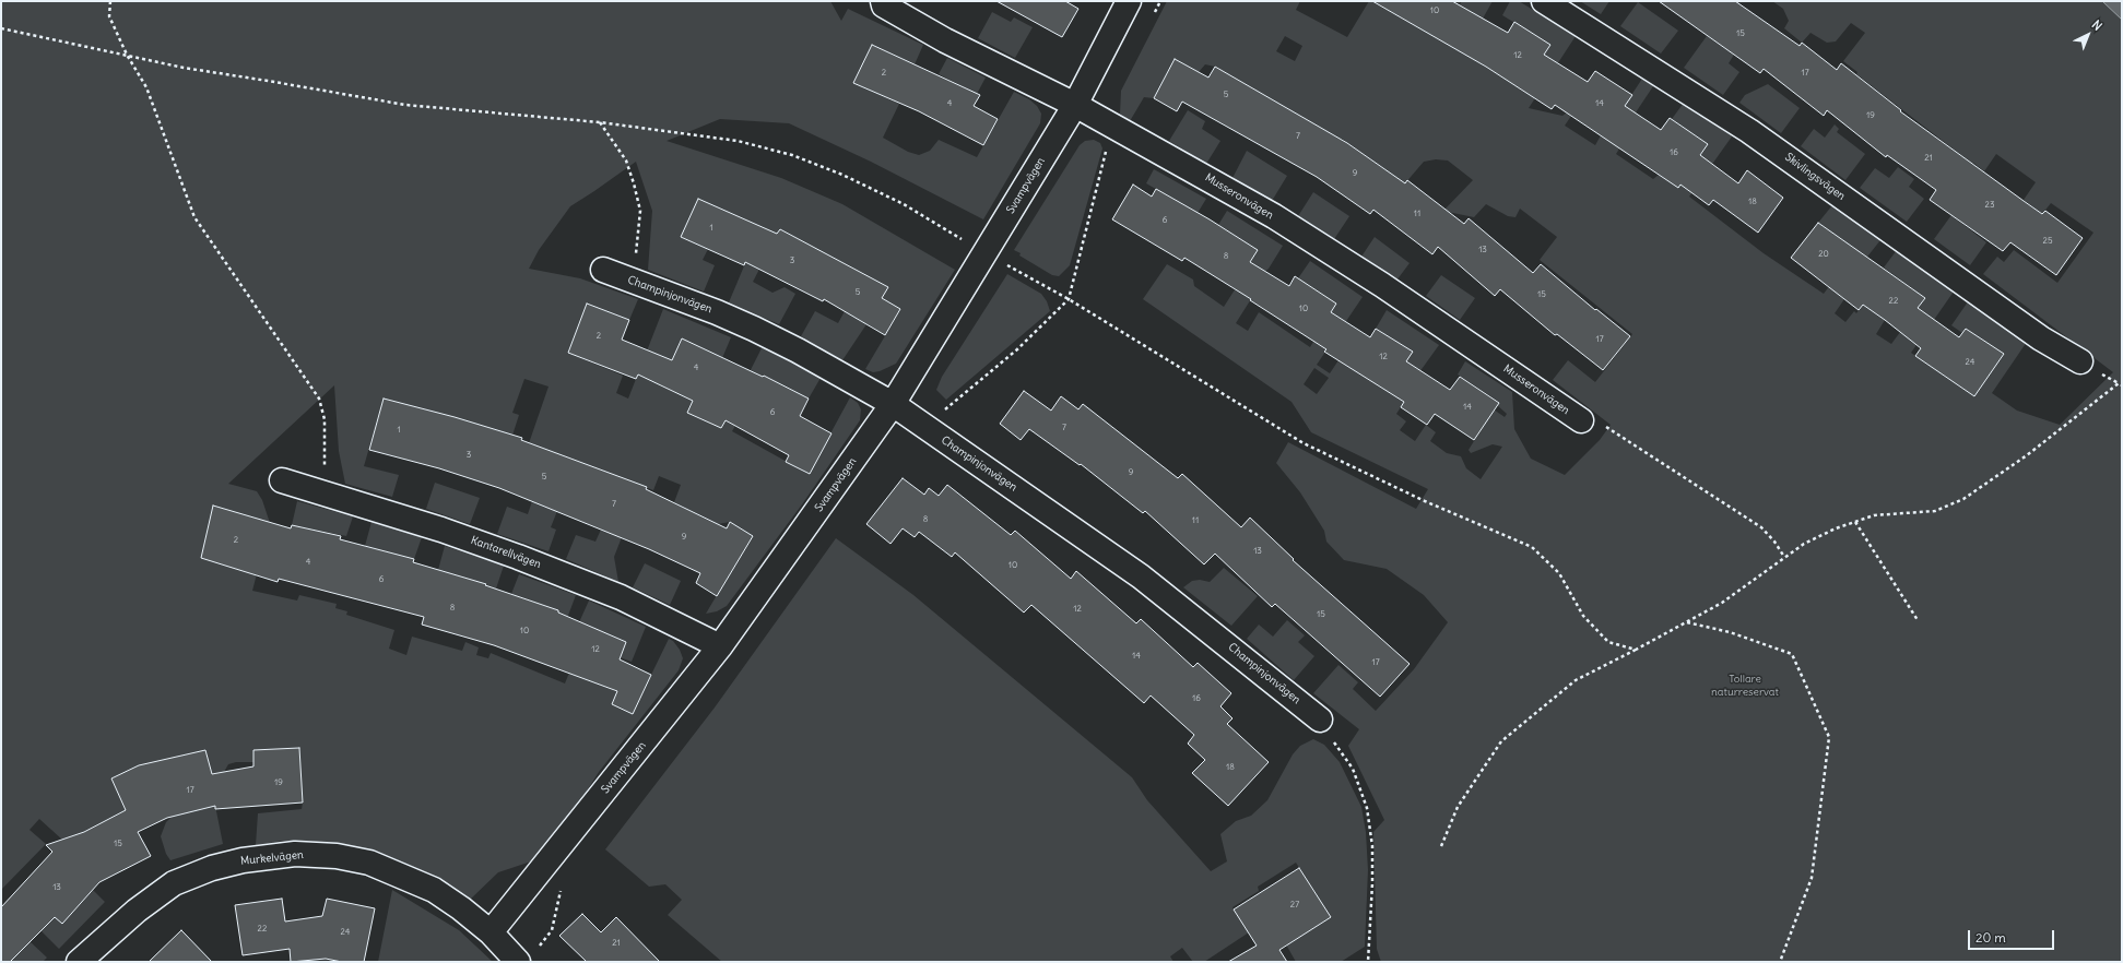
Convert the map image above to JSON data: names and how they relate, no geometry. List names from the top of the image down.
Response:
{
  "streets": {
    "street": [
      "Skivlingsvägen",
      "Svampvägen",
      "Musseronvägen",
      "Champinjonvägen",
      "Kantarellvägen",
      "Murkelvägen"
    ]
  },
  "crossings": [
    ["Svampvägen", "Musseronvägen"],
    ["Svampvägen", "Champinjonvägen"],
    ["Svampvägen", "Kantarellvägen"],
    ["Svampvägen", "Murkelvägen"]
  ],
  "parks": ["Tollare naturreservat"],
  "house_numbers": [
    "10",
    "15",
    "12",
    "2",
    "17",
    "5",
    "4",
    "14",
    "19",
    "7",
    "16",
    "21",
    "9",
    "18",
    "23",
    "11",
    "6",
    "1",
    "25",
    "13",
    "20",
    "8",
    "3",
    "5",
    "15",
    "22",
    "10",
    "2",
    "17",
    "12",
    "24",
    "4",
    "14",
    "6",
    "7",
    "1",
    "3",
    "9",
    "5",
    "7",
    "8",
    "11",
    "9",
    "2",
    "13",
    "4",
    "10",
    "6",
    "8",
    "12",
    "15",
    "10",
    "12",
    "14",
    "17",
    "16",
    "18",
    "19",
    "17",
    "15",
    "13",
    "27",
    "22",
    "24",
    "21"
  ],
  "scale_bar": "20 m",
  "north": "top right"
}
